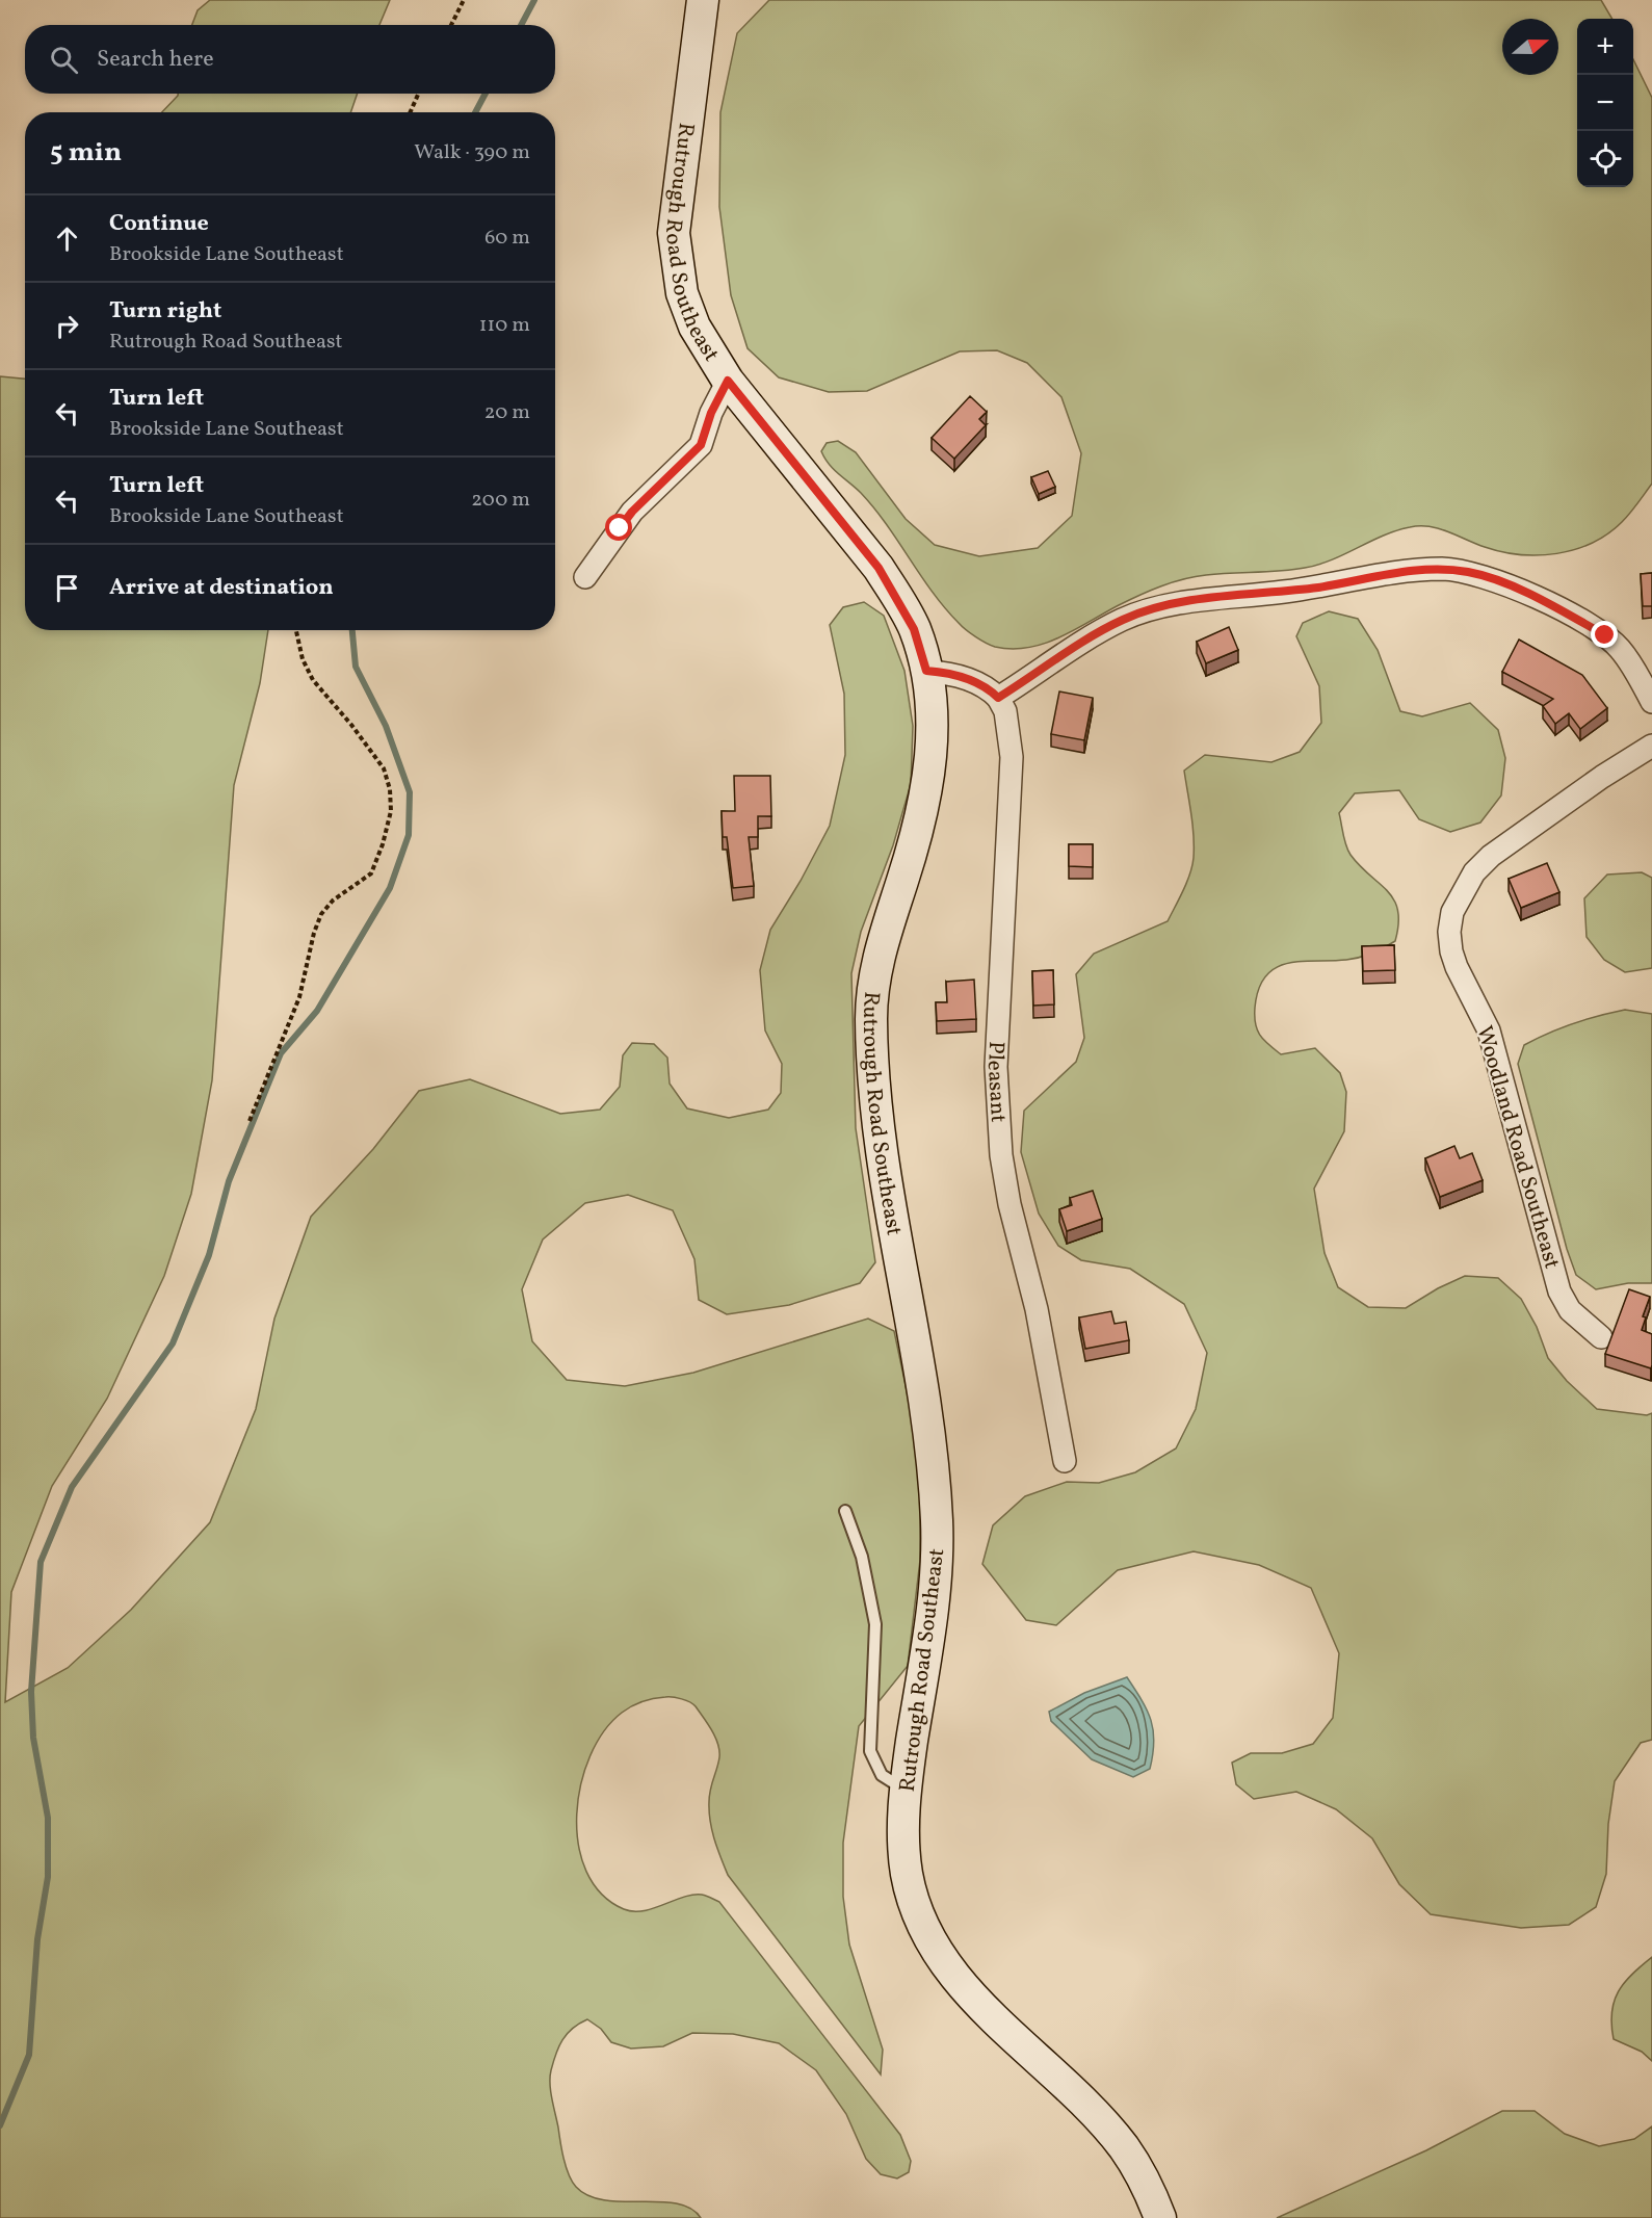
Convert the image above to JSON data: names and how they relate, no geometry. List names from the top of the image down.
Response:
{
  "streets": {
    "street": ["Rutrough Road Southeast", "Pleasant", "Woodland Road Southeast"]
  },
  "north": "right",
  "page": {
    "map_buttons": ["+", "−"],
    "search": "Search here",
    "heading": ["5 min", "Walk · 390 m"],
    "list": [
      ["Continue", "Brookside Lane Southeast", "60 m"],
      ["Turn right", "Rutrough Road Southeast", "110 m"],
      ["Turn left", "Brookside Lane Southeast", "20 m"],
      ["Turn left", "Brookside Lane Southeast", "200 m"],
      "Arrive at destination"
    ]
  }
}
